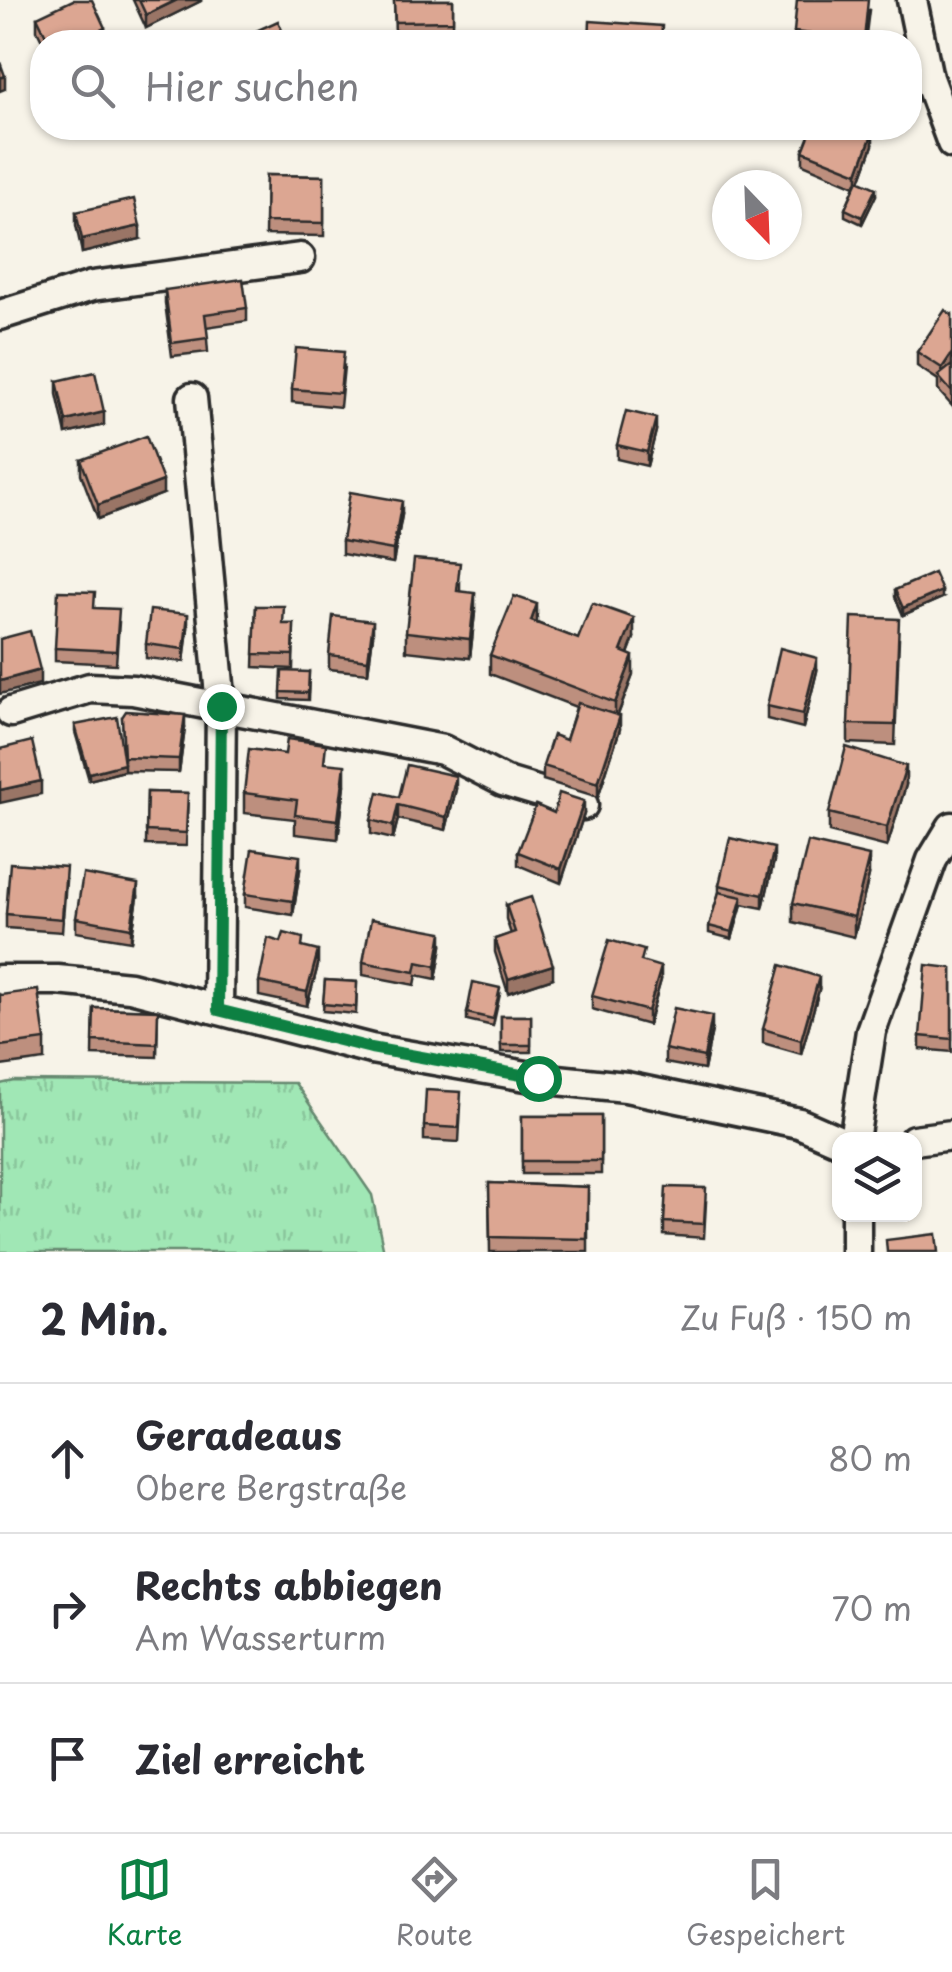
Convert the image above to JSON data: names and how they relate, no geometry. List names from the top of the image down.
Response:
{
  "north": "bottom right",
  "page": {
    "search": "Hier suchen",
    "heading": ["2 Min.", "Zu Fuß · 150 m"],
    "list": [
      ["Geradeaus", "Obere Bergstraße", "80 m"],
      ["Rechts abbiegen", "Am Wasserturm", "70 m"],
      "Ziel erreicht"
    ],
    "nav": ["Karte", "Route", "Gespeichert"]
  }
}
